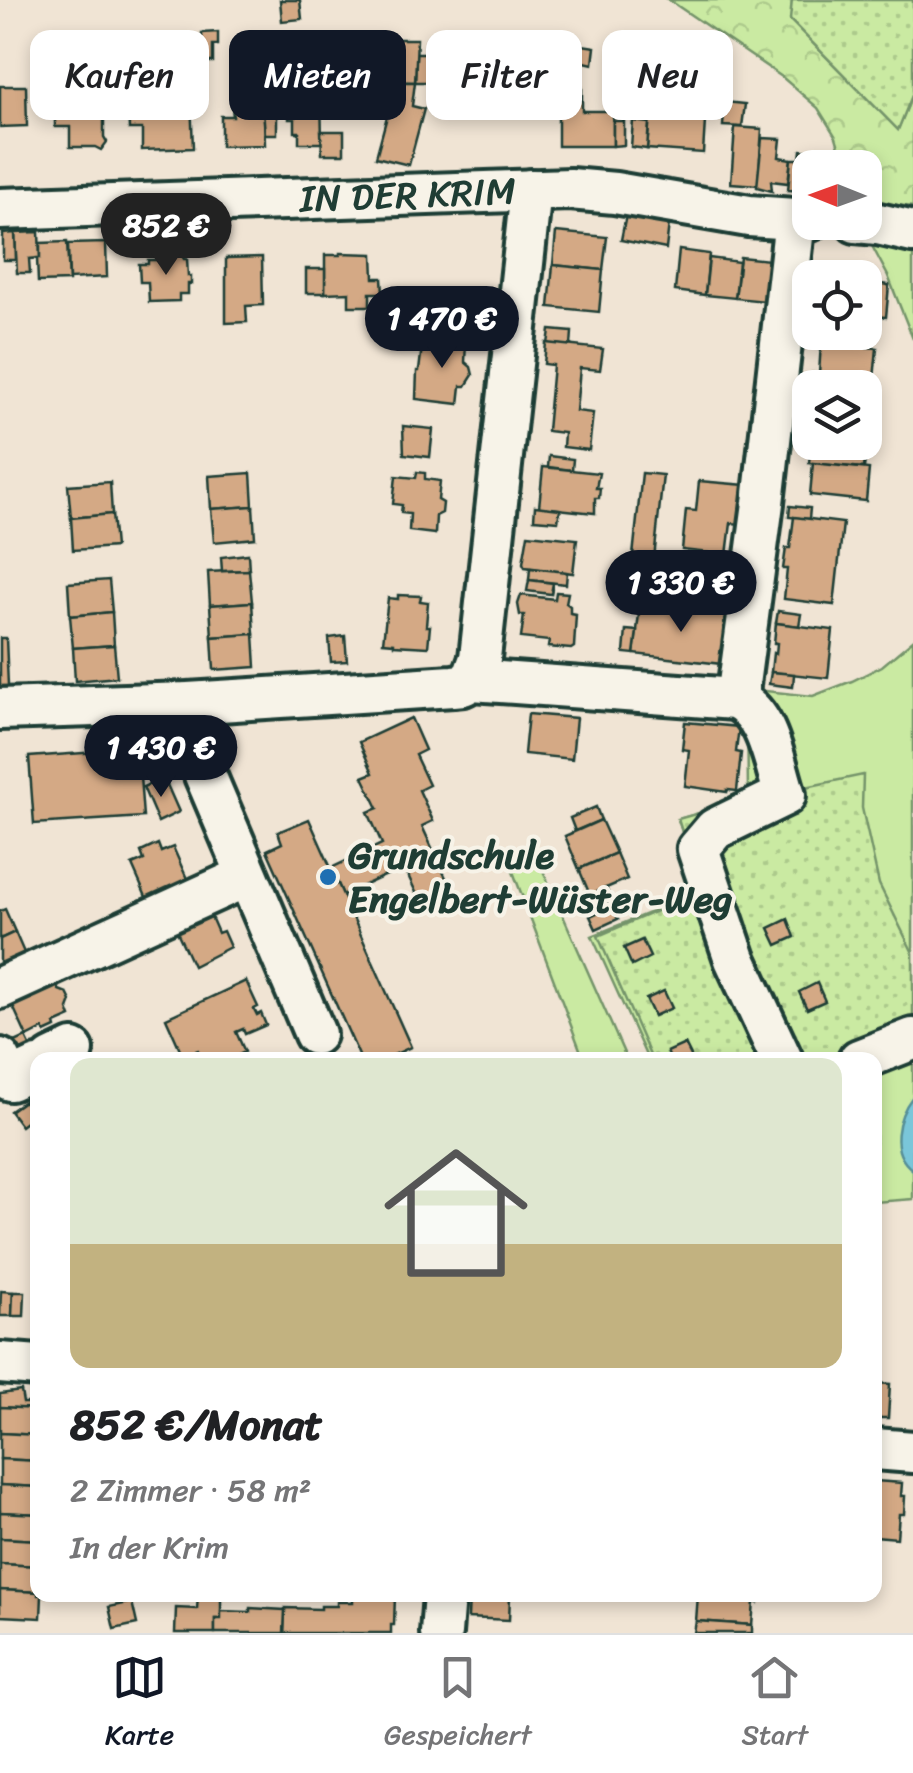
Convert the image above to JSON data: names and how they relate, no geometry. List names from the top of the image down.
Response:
{
  "streets": {
    "street": ["IN DER KRIM"]
  },
  "places": ["Grundschule Engelbert-Wüster-Weg"],
  "north": "left",
  "page": {
    "chip": [
      "Kaufen",
      "Mieten",
      "Filter",
      "Neu"
    ],
    "price": [
      "852 €",
      "1 470 €",
      "1 330 €",
      "1 430 €"
    ],
    "list": [
      {
        "name": "852 €/Monat",
        "note": "2 Zimmer · 58 m² · In der Krim"
      }
    ],
    "tabs": ["Karte", "Gespeichert", "Start"]
  }
}
